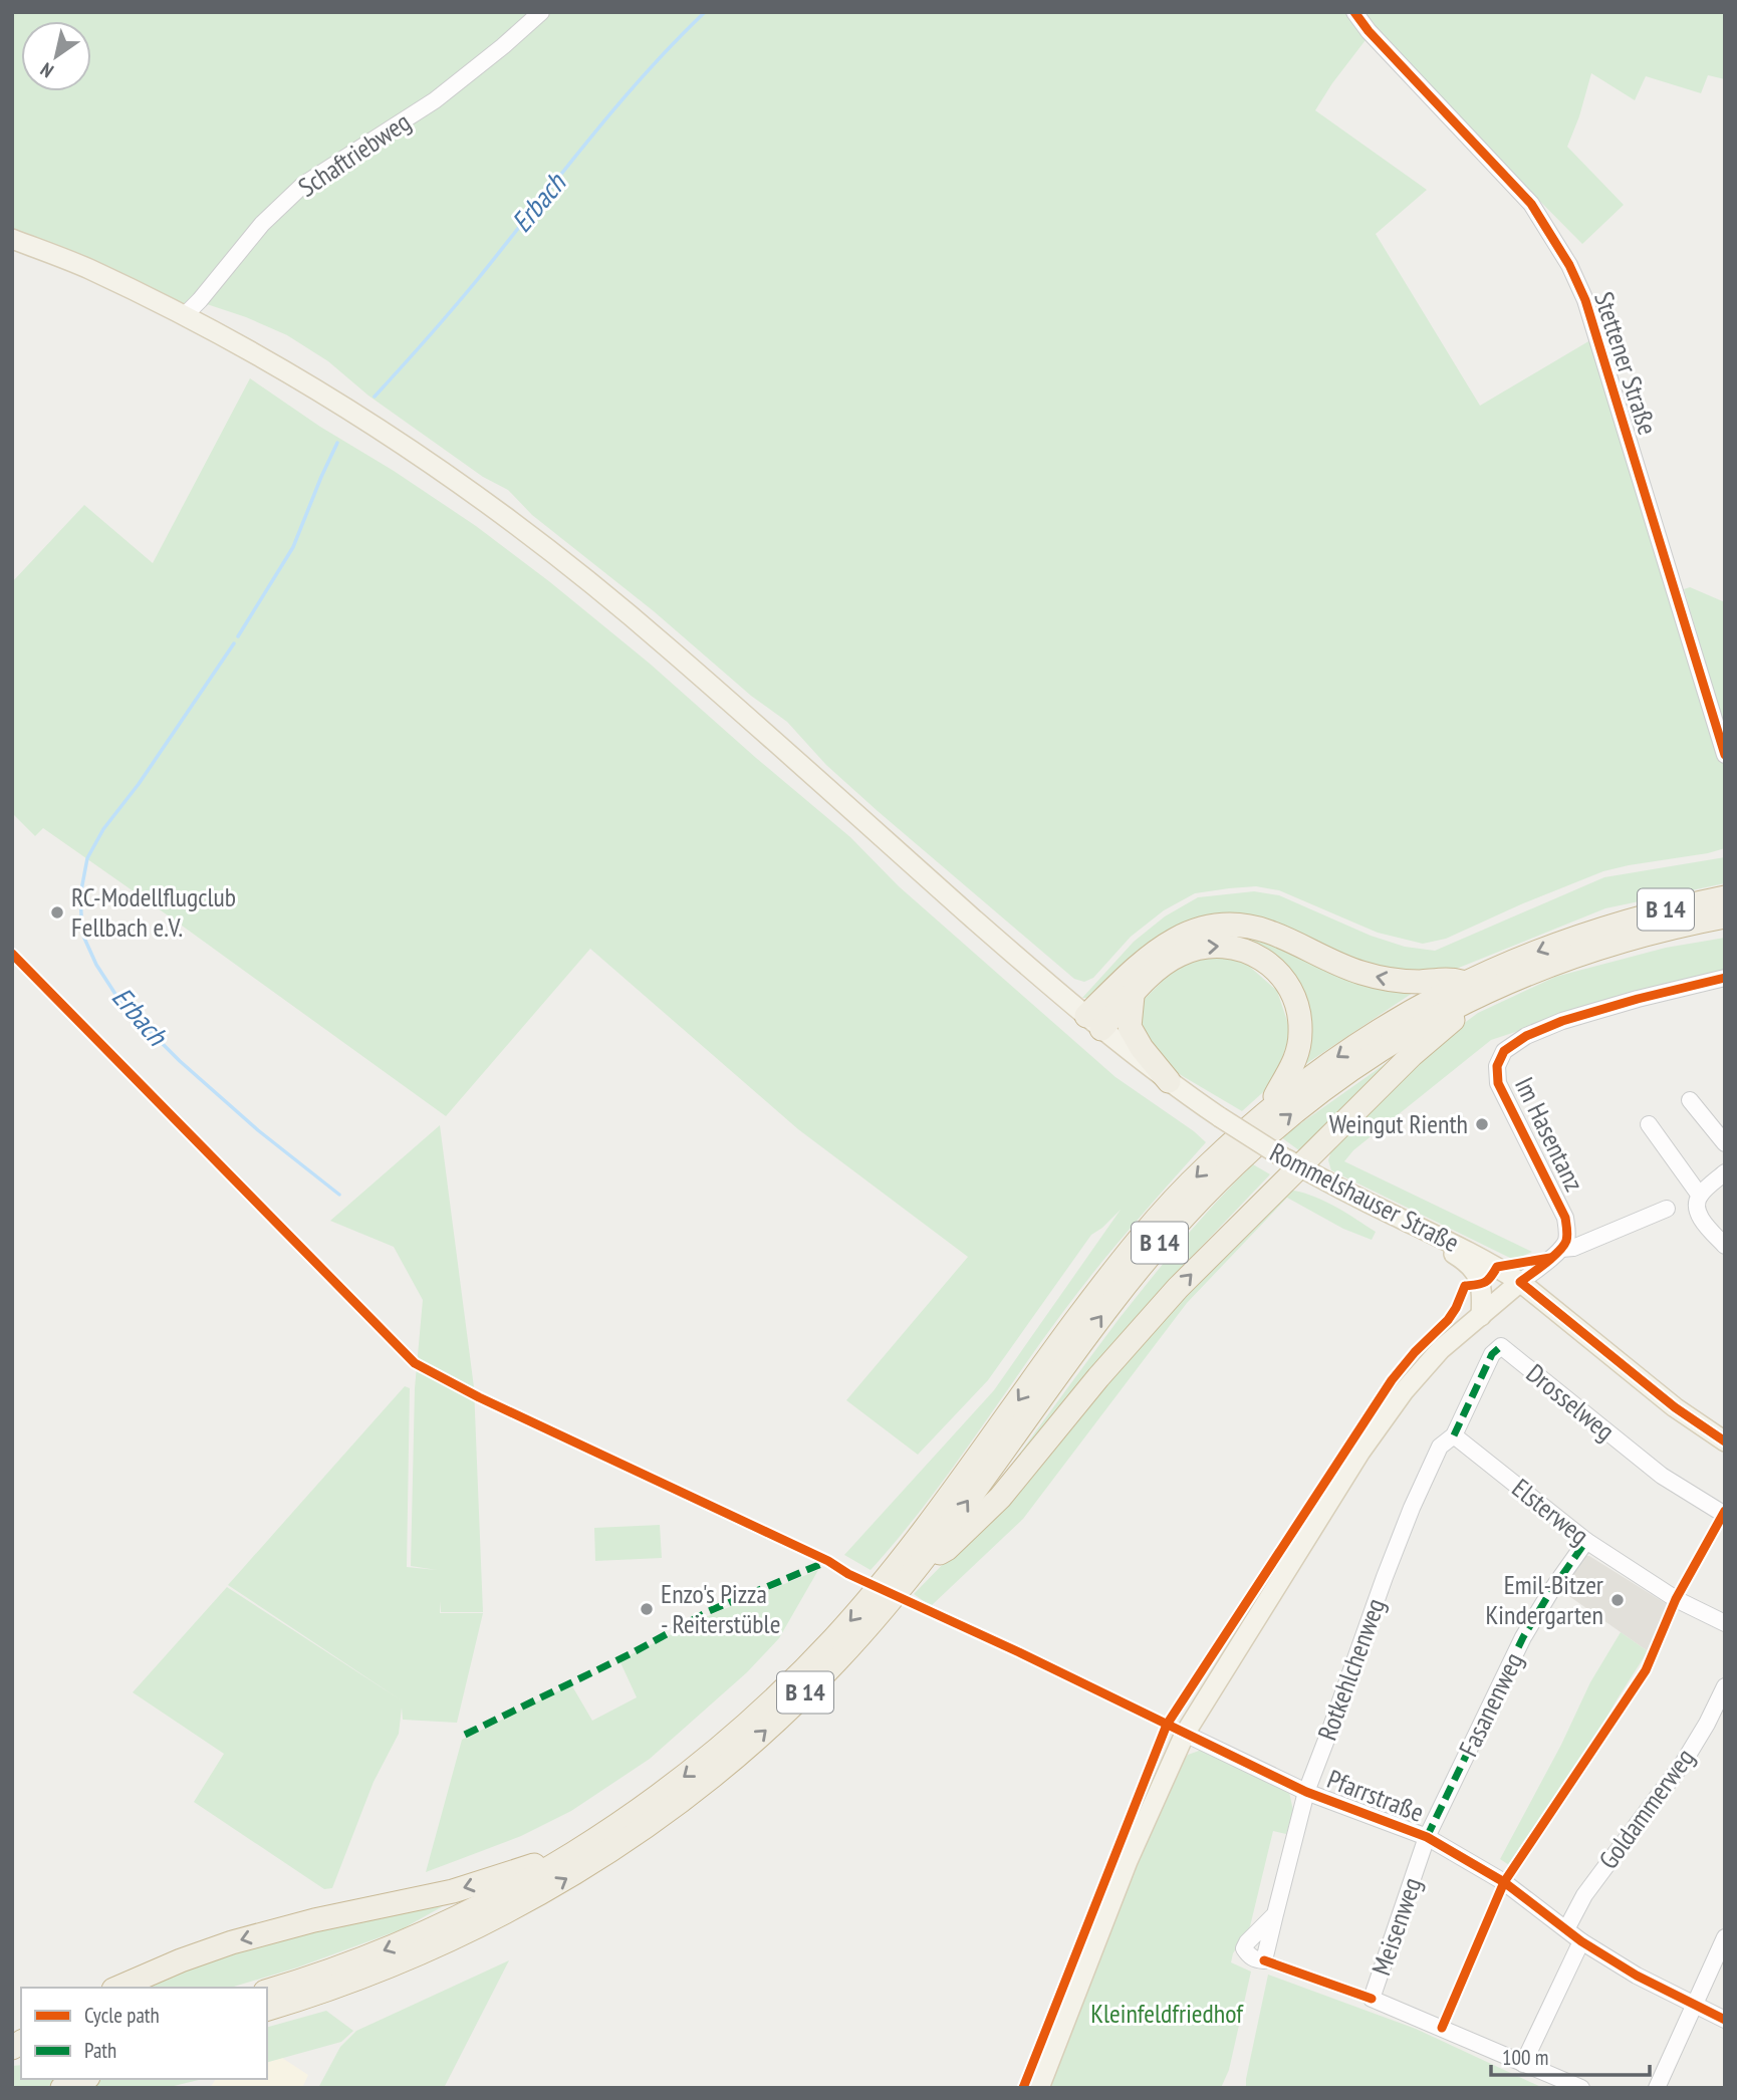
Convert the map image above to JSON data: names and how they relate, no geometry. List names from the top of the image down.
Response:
{
  "streets": {
    "highway": ["B 14"],
    "main road": ["Rommelshauser Straße"],
    "street": [
      "Schaftriebweg",
      "Stettener Straße",
      "Im Hasentanz",
      "Drosselweg",
      "Elsterweg",
      "Rotkehlchenweg",
      "Fasanenweg",
      "Pfarrstraße",
      "Goldammerweg",
      "Meisenweg"
    ]
  },
  "crossings": [
    ["Schaftriebweg", "Rommelshauser Straße"],
    ["B 14", "Rommelshauser Straße"],
    ["Drosselweg", "Elsterweg"],
    ["Drosselweg", "Rotkehlchenweg"],
    ["Elsterweg", "Rotkehlchenweg"],
    ["Elsterweg", "Fasanenweg"],
    ["Rotkehlchenweg", "Pfarrstraße"],
    ["Fasanenweg", "Pfarrstraße"],
    ["Fasanenweg", "Meisenweg"],
    ["Pfarrstraße", "Goldammerweg"],
    ["Pfarrstraße", "Meisenweg"]
  ],
  "water": ["Erbach"],
  "parks": ["Kleinfeldfriedhof"],
  "places": [
    "RC-Modellflugclub Fellbach e.V.",
    "Weingut Rienth",
    "Emil-Bitzer Kindergarten",
    "Enzo's Pizza - Reiterstüble"
  ],
  "legend": ["Cycle path", "Path"],
  "scale_bar": "100 m",
  "north": "bottom left"
}
